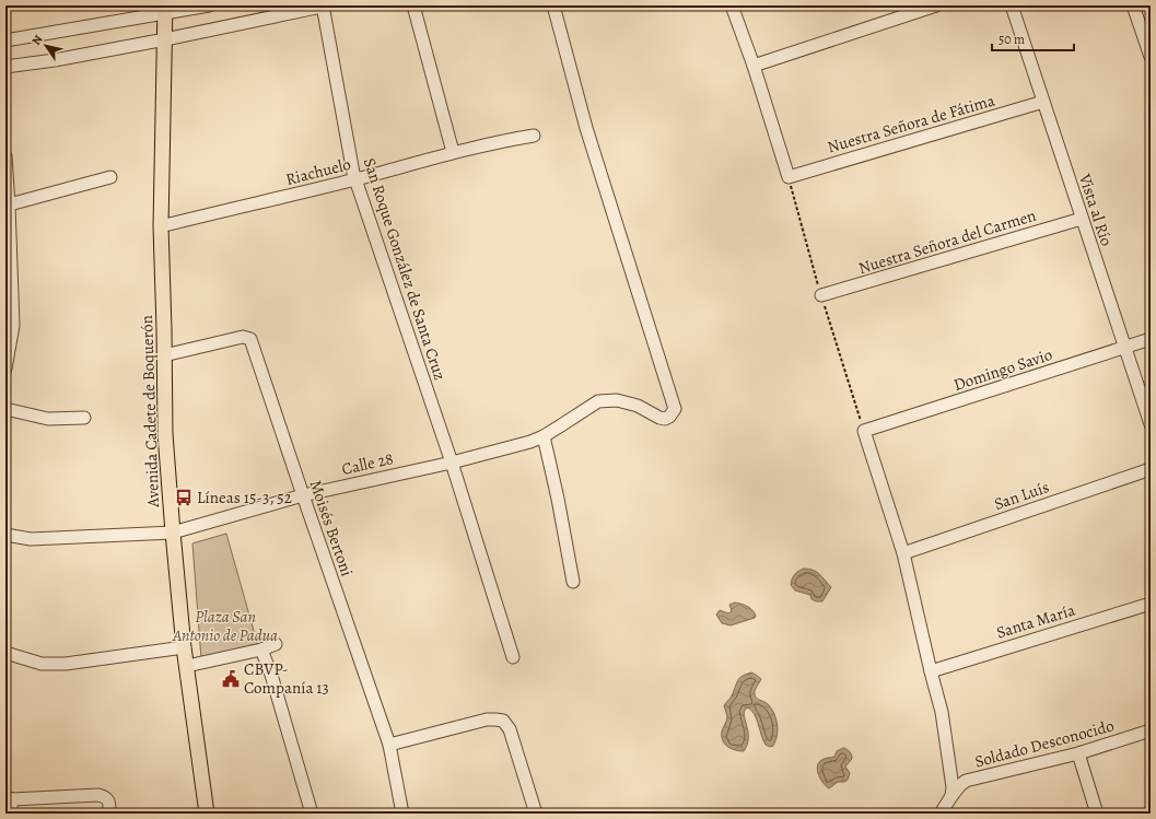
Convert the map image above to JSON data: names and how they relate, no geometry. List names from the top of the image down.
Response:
{
  "streets": {
    "main road": ["Avenida Cadete de Boquerón"],
    "street": [
      "Nuestra Señora de Fátima",
      "Riachuelo",
      "Vista al Río",
      "Nuestra Señora del Carmen",
      "San Roque González de Santa Cruz",
      "Domingo Savio",
      "Calle 28",
      "San Luís",
      "Moisés Bertoni",
      "Santa María",
      "Soldado Desconocido"
    ]
  },
  "crossings": [
    ["Nuestra Señora de Fátima", "Vista al Río"],
    ["Riachuelo", "San Roque González de Santa Cruz"],
    ["Riachuelo", "Avenida Cadete de Boquerón"],
    ["Vista al Río", "Nuestra Señora del Carmen"],
    ["Vista al Río", "Domingo Savio"],
    ["San Roque González de Santa Cruz", "Calle 28"],
    ["Domingo Savio", "San Luís"],
    ["Avenida Cadete de Boquerón", "Calle 28"],
    ["Avenida Cadete de Boquerón", "Moisés Bertoni"],
    ["Calle 28", "Moisés Bertoni"]
  ],
  "parks": ["Plaza San Antonio de Padua"],
  "places": {
    "bus stop": ["Líneas 15-3, 52"],
    "public building": ["CBVP- Companía 13"]
  },
  "scale_bar": "50 m",
  "north": "top left"
}
